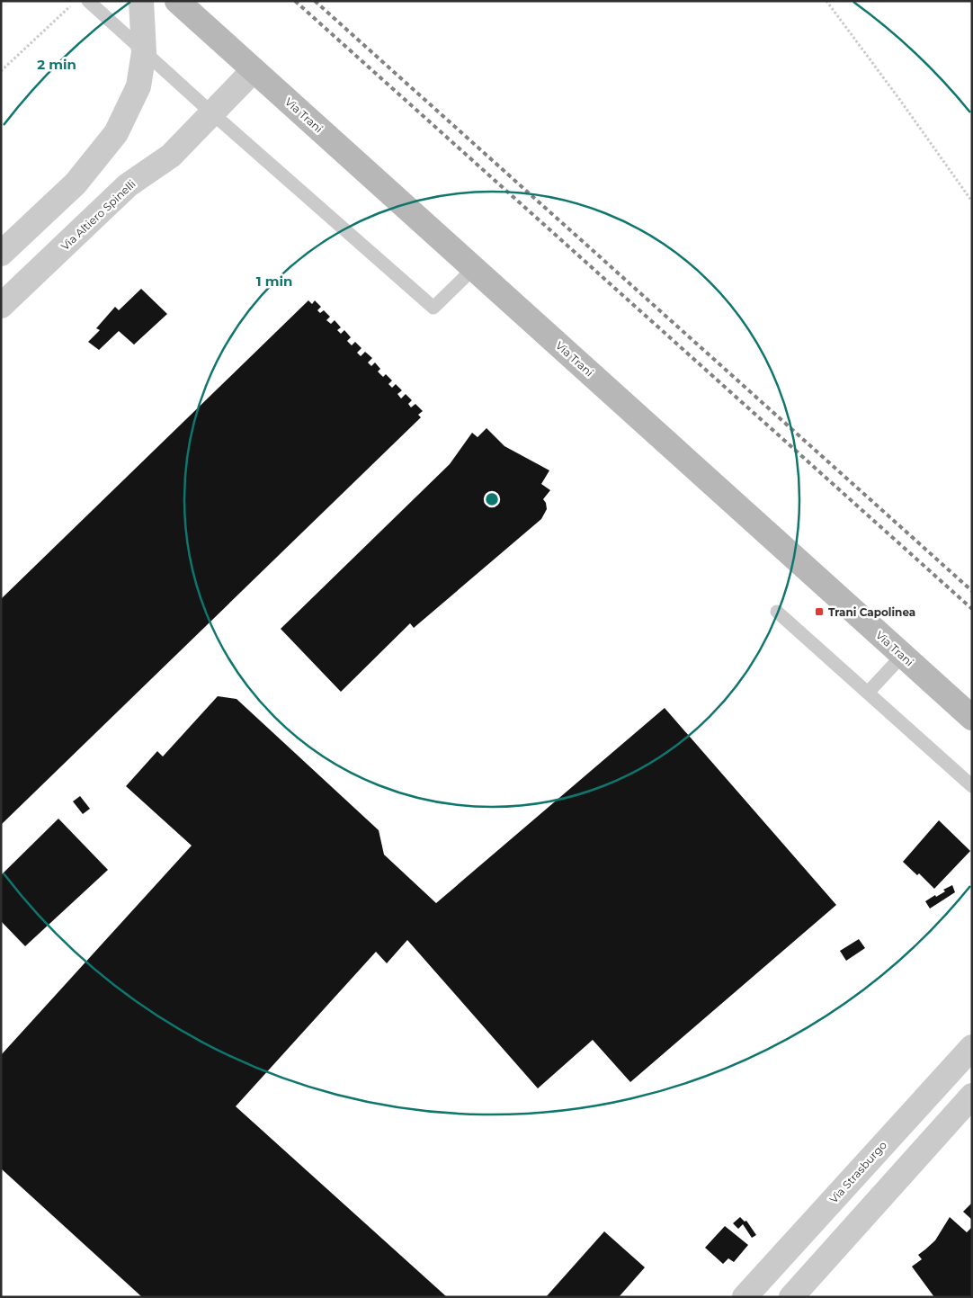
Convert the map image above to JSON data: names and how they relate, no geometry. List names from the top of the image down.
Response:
{
  "streets": {
    "main road": ["Via Trani"],
    "street": ["Via Altiero Spinelli", "Via Strasburgo"]
  },
  "crossings": [
    ["Via Trani", "Via Altiero Spinelli"]
  ],
  "places": {
    "transit": ["Trani Capolinea"]
  },
  "rings": ["2 min", "1 min"]
}
